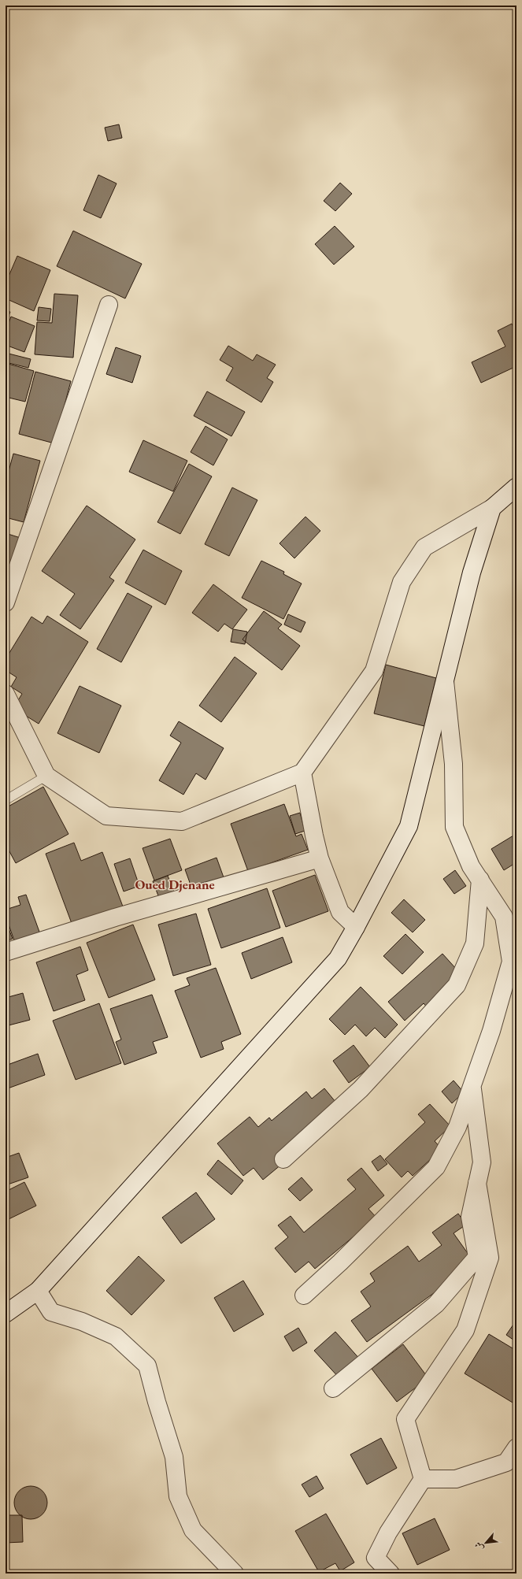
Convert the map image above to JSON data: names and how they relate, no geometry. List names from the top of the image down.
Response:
{
  "districts": ["Oued Djenane"],
  "north": "bottom left"
}
